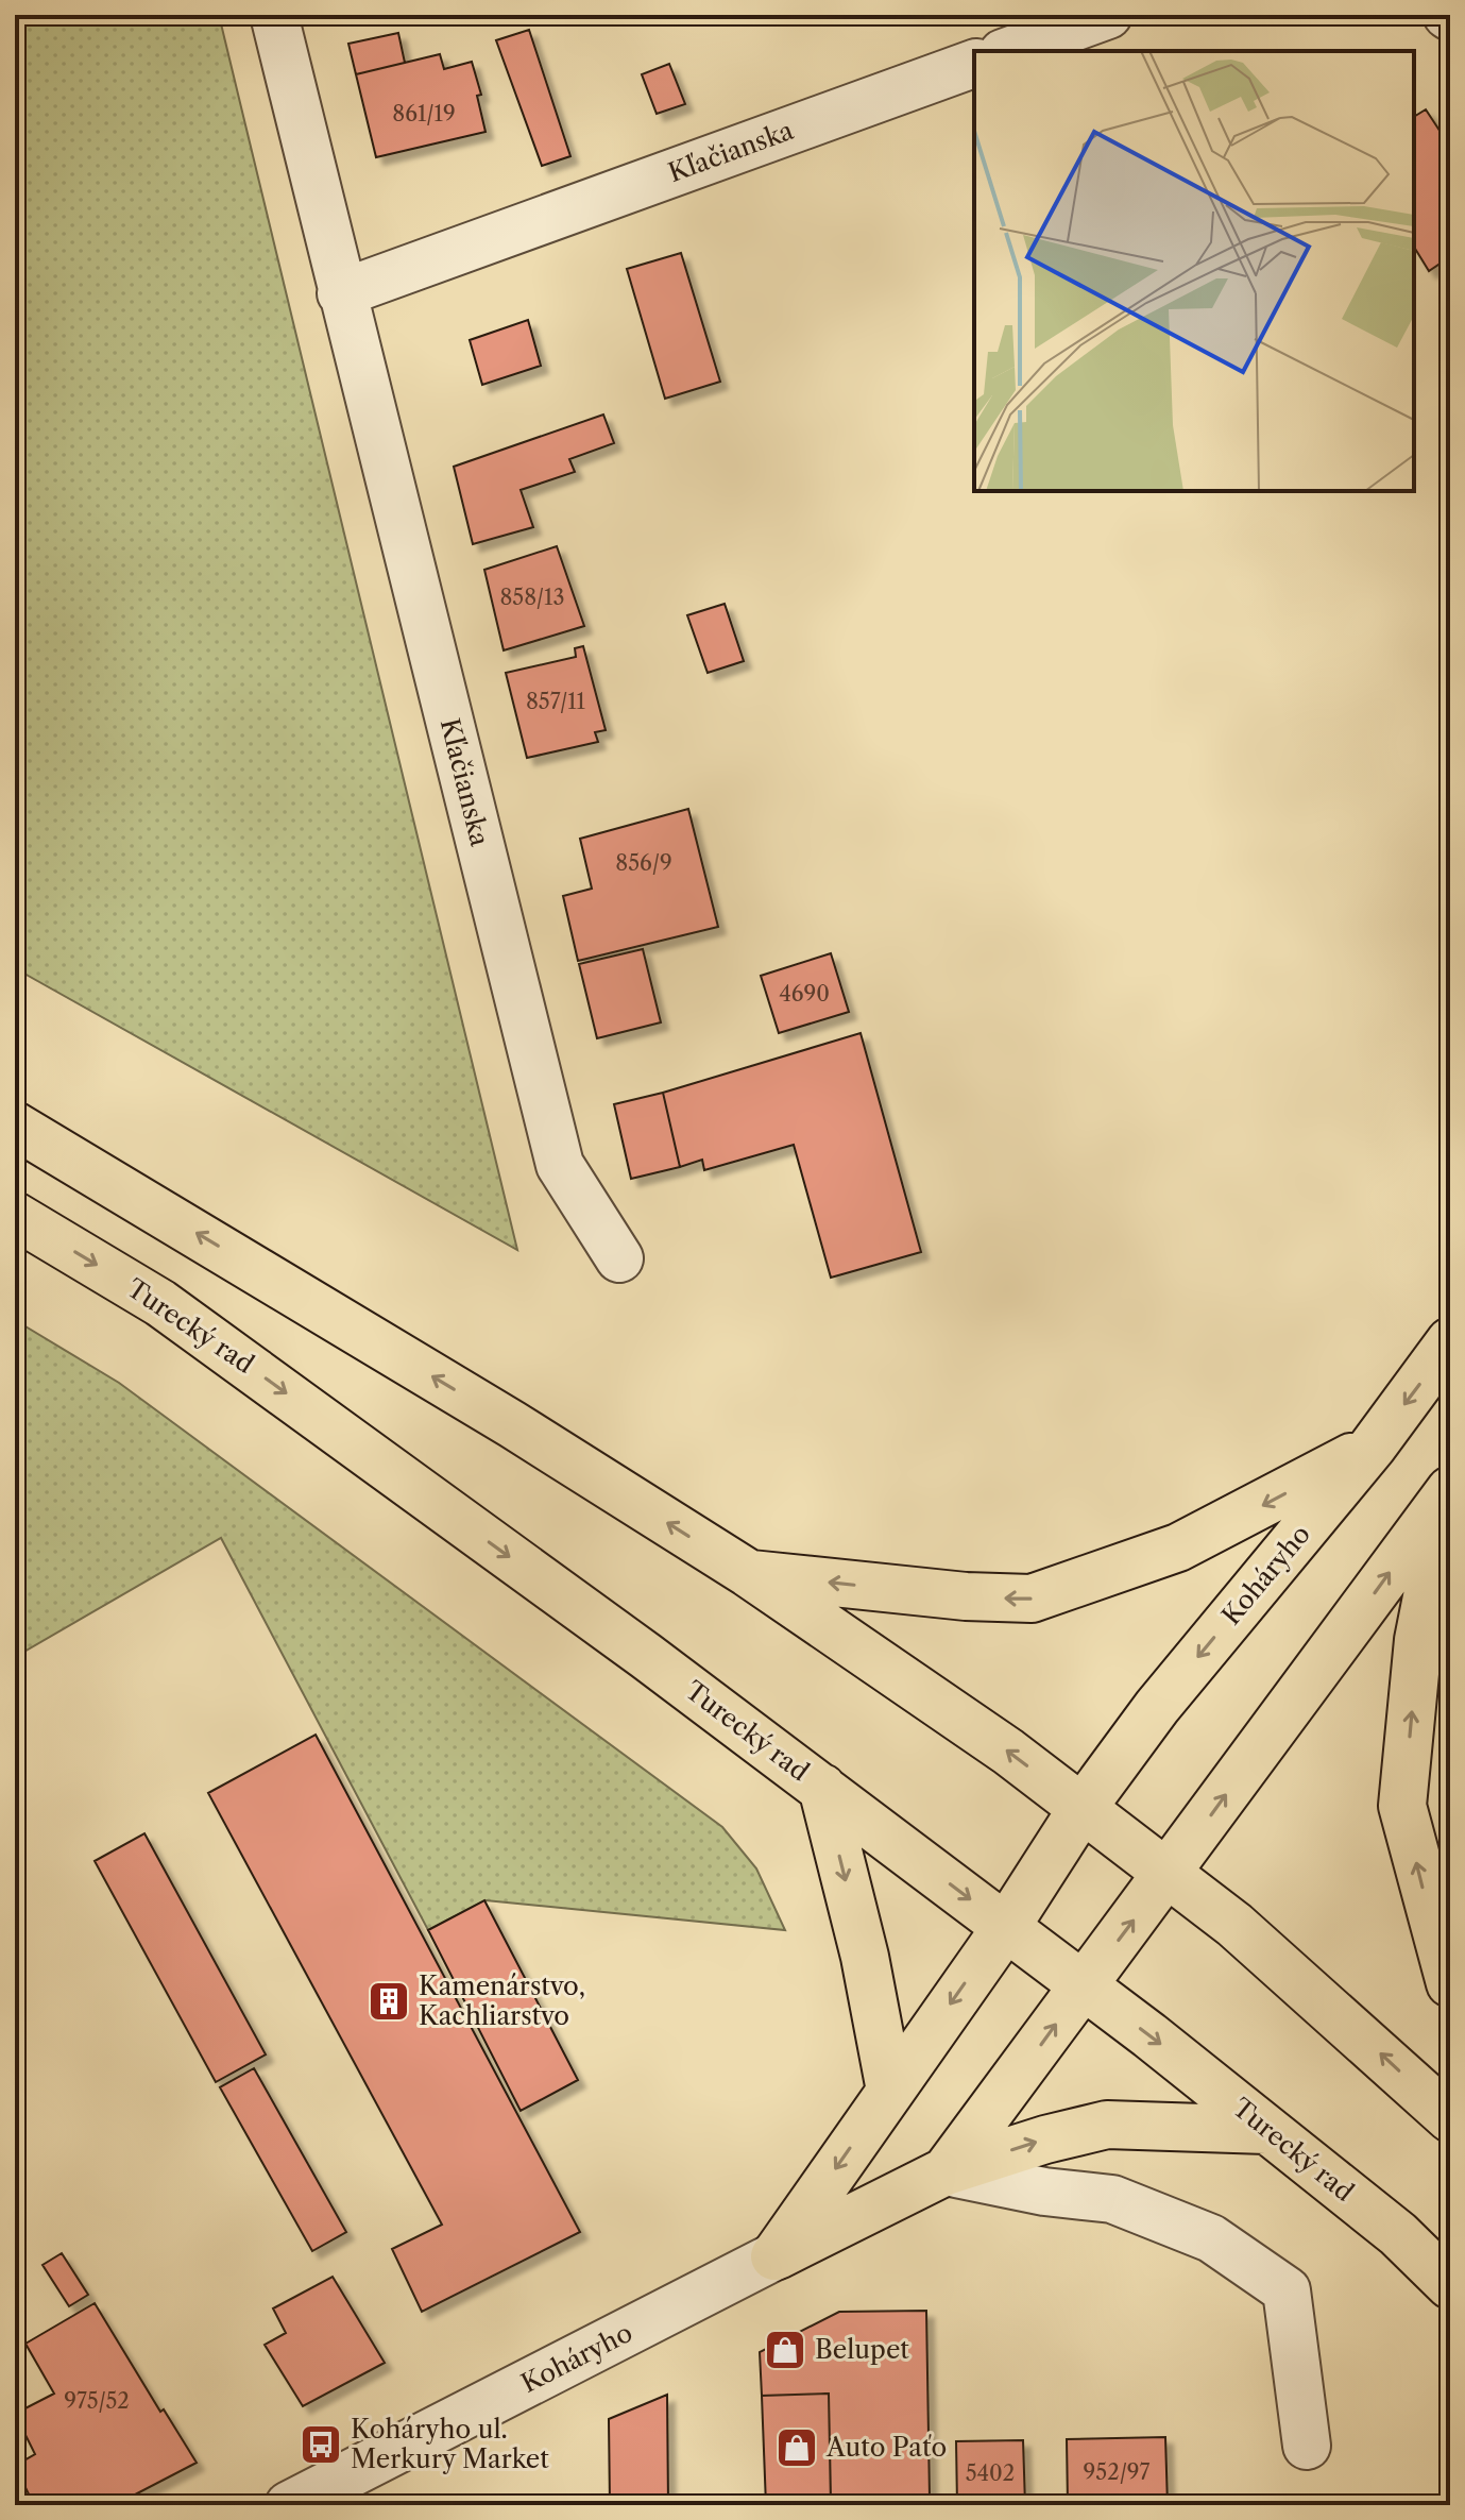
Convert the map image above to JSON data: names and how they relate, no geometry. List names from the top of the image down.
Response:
{
  "streets": {
    "main road": ["Turecký rad", "Koháryho"],
    "street": ["Kľačianska"]
  },
  "crossings": [
    ["Turecký rad", "Koháryho"]
  ],
  "places": {
    "building": ["Kamenárstvo, Kachliarstvo"],
    "shop": ["Belupet", "Auto Paťo"],
    "bus stop": ["Koháryho ul. Merkury Market"]
  },
  "house_numbers": [
    "861/19",
    "858/13",
    "857/11",
    "856/9",
    "4690",
    "975/52",
    "952/97",
    "5402"
  ]
}
